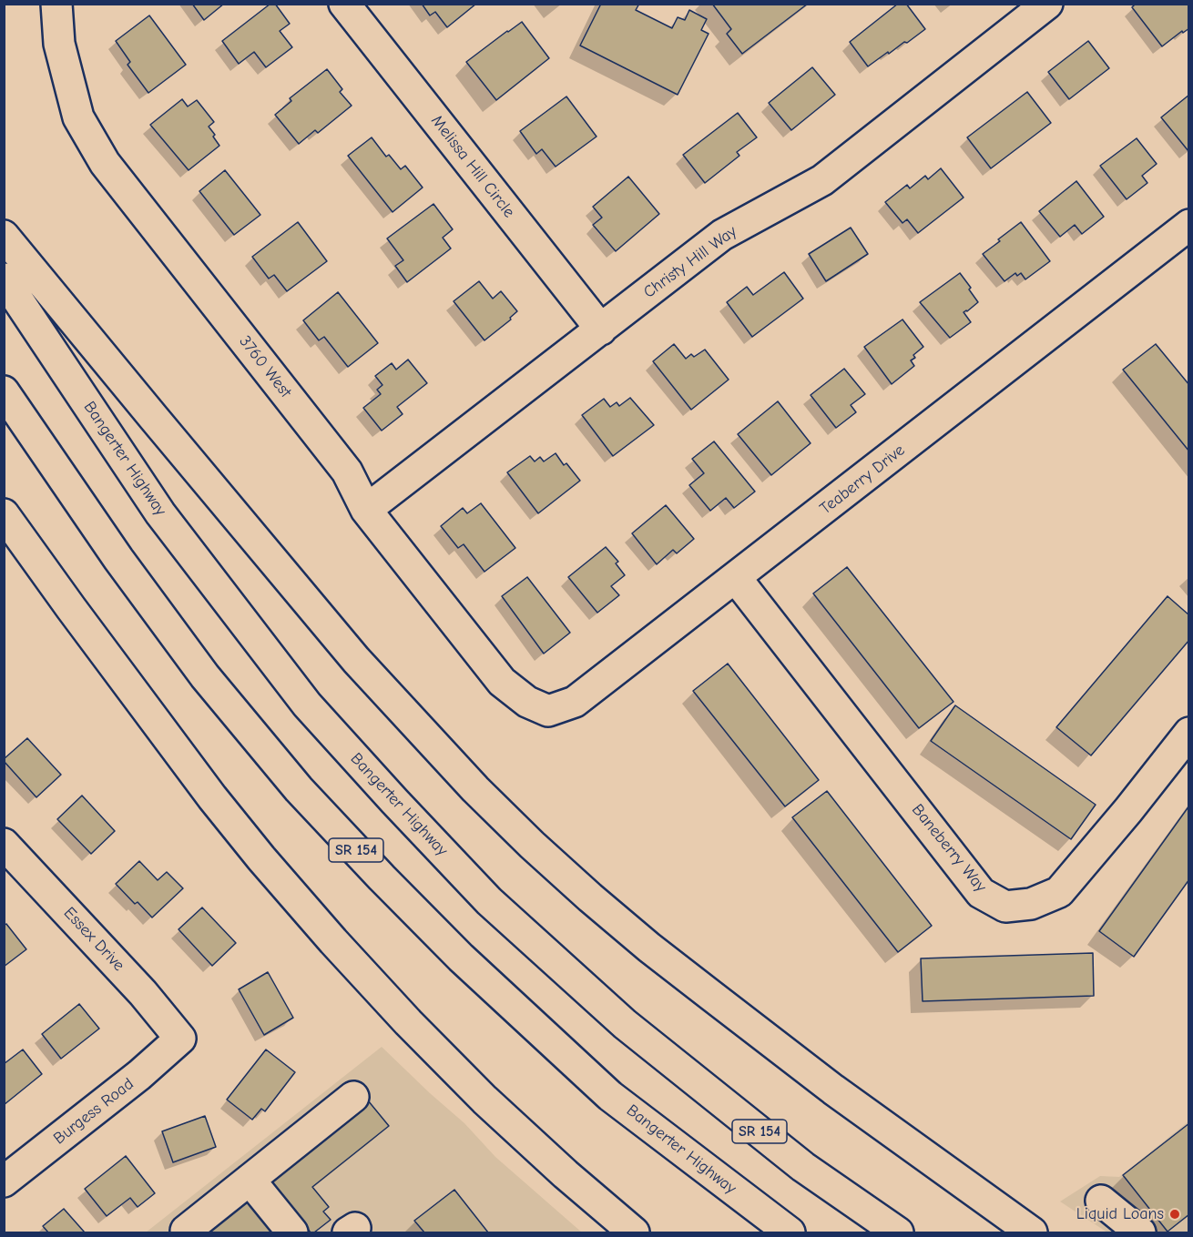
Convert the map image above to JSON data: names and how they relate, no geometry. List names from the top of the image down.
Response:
{
  "streets": {
    "main road": [
      "Melissa Hill Circle",
      "Christy Hill Way",
      "3760 West",
      "Bangerter Highway",
      "Teaberry Drive",
      "Baneberry Way",
      "SR 154",
      "Essex Drive",
      "Burgess Road"
    ]
  },
  "crossings": [
    ["Melissa Hill Circle", "Christy Hill Way"],
    ["Christy Hill Way", "3760 West"],
    ["3760 West", "Teaberry Drive"],
    ["Teaberry Drive", "Baneberry Way"],
    ["Essex Drive", "Burgess Road"]
  ],
  "places": ["Liquid Loans"]
}
